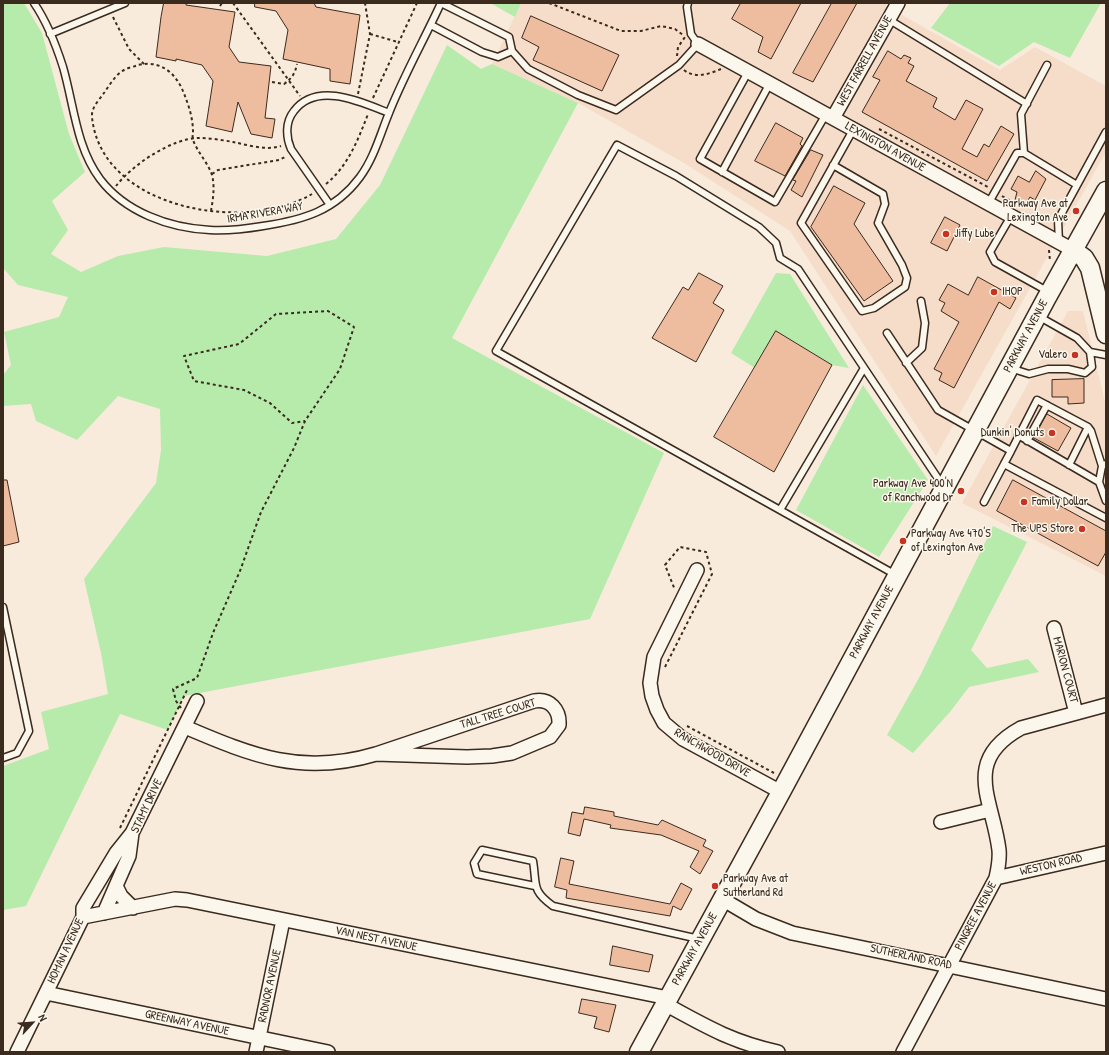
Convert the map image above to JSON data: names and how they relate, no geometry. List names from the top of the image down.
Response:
{
  "streets": {
    "main road": ["PARKWAY AVENUE"],
    "street": [
      "WEST FARRELL AVENUE",
      "LEXINGTON AVENUE",
      "MARION COURT",
      "TALL TREE COURT",
      "RANCHWOOD DRIVE",
      "STAMY DRIVE",
      "WESTON ROAD",
      "PINGREE AVENUE",
      "VAN NEST AVENUE",
      "HOMAN AVENUE",
      "SUTHERLAND ROAD",
      "RADNOR AVENUE",
      "GREENWAY AVENUE"
    ],
    "lane": ["IRMA RIVERA WAY"]
  },
  "crossings": [
    ["WEST FARRELL AVENUE", "LEXINGTON AVENUE"],
    ["LEXINGTON AVENUE", "PARKWAY AVENUE"],
    ["PARKWAY AVENUE", "RANCHWOOD DRIVE"],
    ["PARKWAY AVENUE", "VAN NEST AVENUE"],
    ["PARKWAY AVENUE", "SUTHERLAND ROAD"],
    ["MARION COURT", "PINGREE AVENUE"],
    ["TALL TREE COURT", "STAMY DRIVE"],
    ["STAMY DRIVE", "VAN NEST AVENUE"],
    ["STAMY DRIVE", "HOMAN AVENUE"],
    ["WESTON ROAD", "PINGREE AVENUE"],
    ["PINGREE AVENUE", "SUTHERLAND ROAD"],
    ["VAN NEST AVENUE", "HOMAN AVENUE"],
    ["VAN NEST AVENUE", "RADNOR AVENUE"],
    ["HOMAN AVENUE", "GREENWAY AVENUE"],
    ["RADNOR AVENUE", "GREENWAY AVENUE"]
  ],
  "places": [
    "Parkway Ave at Lexington Ave",
    "Jiffy Lube",
    "IHOP",
    "Valero",
    "Dunkin' Donuts",
    "Parkway Ave 400'N of Ranchwood Dr",
    "Family Dollar",
    "The UPS Store",
    "Parkway Ave 470'S of Lexington Ave",
    "Parkway Ave at Sutherland Rd"
  ],
  "north": "top right"
}
